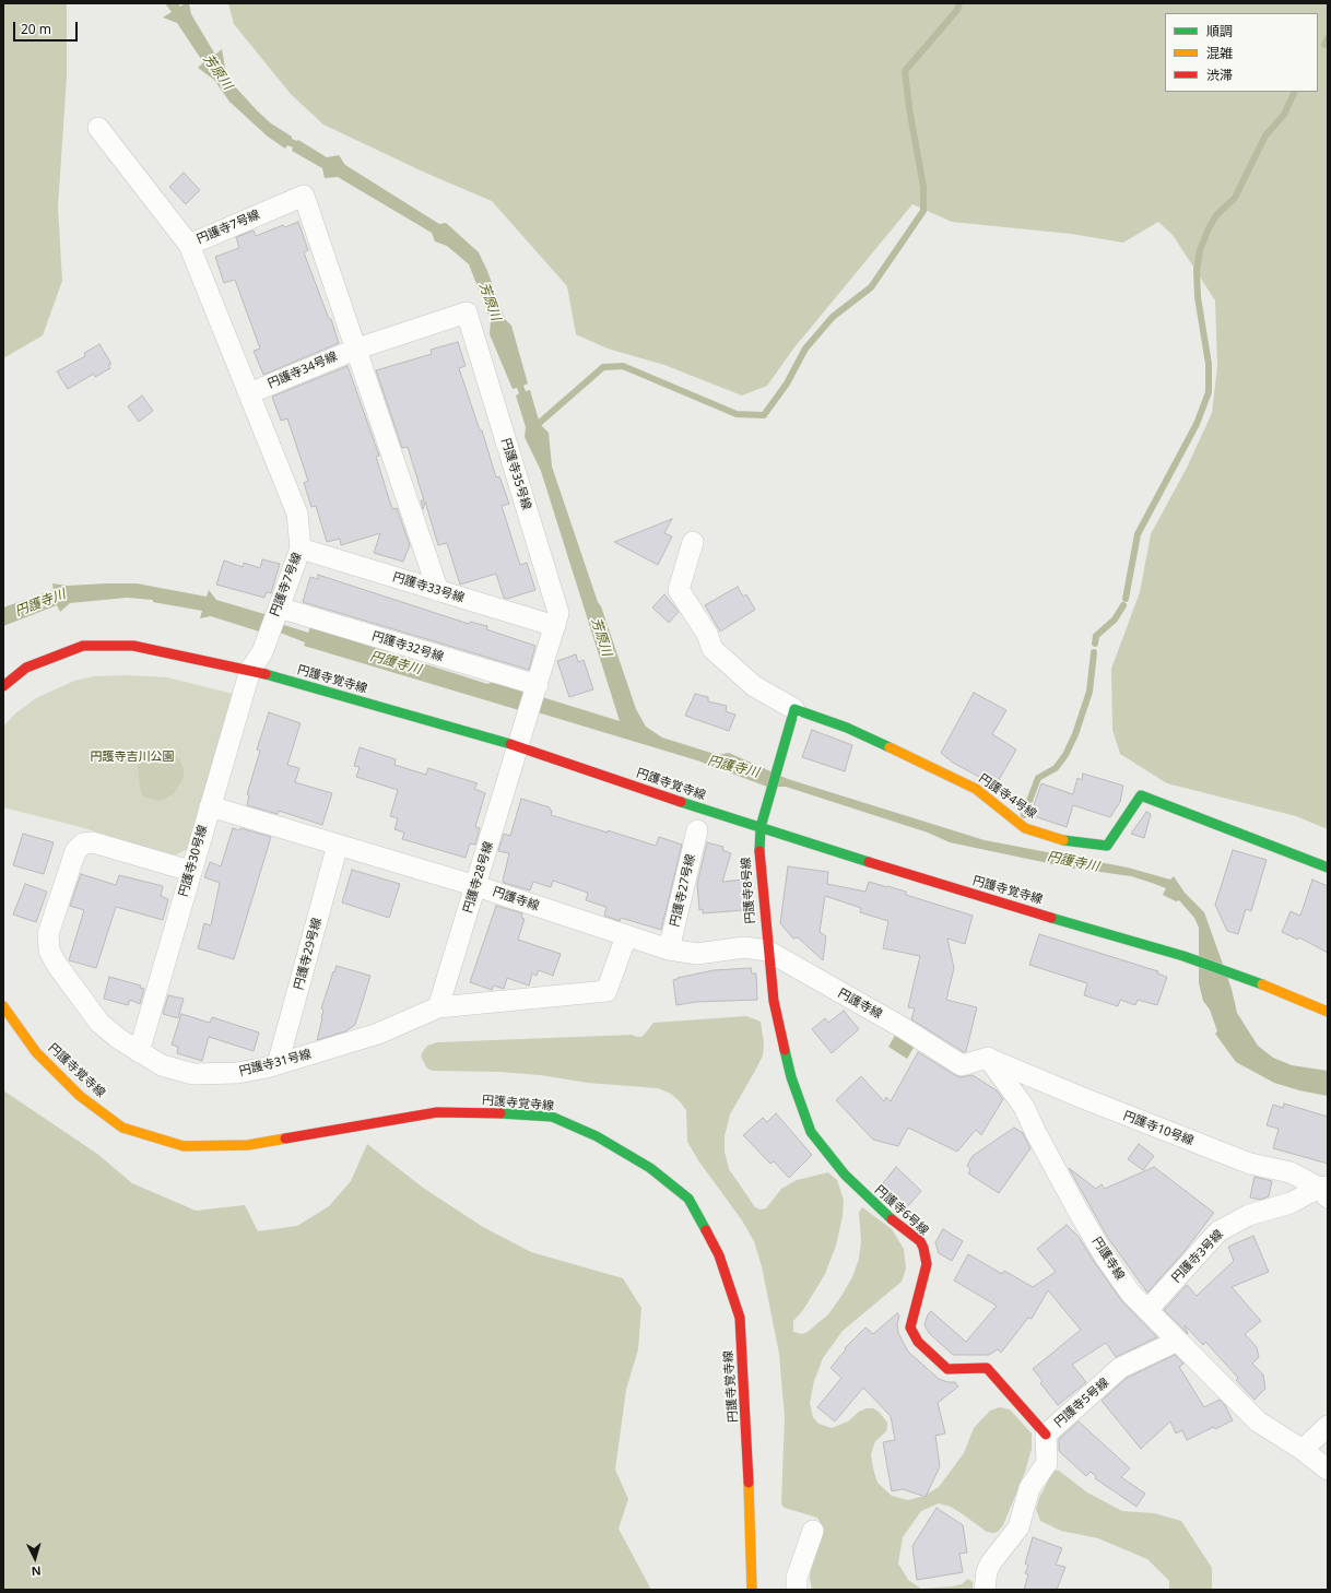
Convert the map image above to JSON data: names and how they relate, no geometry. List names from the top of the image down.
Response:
{
  "streets": {
    "street": [
      "円護寺7号線",
      "円護寺34号線",
      "円護寺35号線",
      "円護寺33号線",
      "円護寺32号線",
      "円護寺覚寺線",
      "円護寺4号線",
      "円護寺30号線",
      "円護寺28号線",
      "円護寺27号線",
      "円護寺8号線",
      "円護寺線",
      "円護寺29号線",
      "円護寺31号線",
      "円護寺10号線",
      "円護寺6号線",
      "円護寺3号線",
      "円護寺5号線"
    ]
  },
  "crossings": [
    ["円護寺7号線", "円護寺34号線"],
    ["円護寺7号線", "円護寺35号線"],
    ["円護寺7号線", "円護寺33号線"],
    ["円護寺7号線", "円護寺32号線"],
    ["円護寺7号線", "円護寺覚寺線"],
    ["円護寺7号線", "円護寺30号線"],
    ["円護寺34号線", "円護寺35号線"],
    ["円護寺35号線", "円護寺33号線"],
    ["円護寺35号線", "円護寺32号線"],
    ["円護寺35号線", "円護寺覚寺線"],
    ["円護寺35号線", "円護寺28号線"],
    ["円護寺覚寺線", "円護寺30号線"],
    ["円護寺覚寺線", "円護寺28号線"],
    ["円護寺覚寺線", "円護寺8号線"],
    ["円護寺30号線", "円護寺線"],
    ["円護寺30号線", "円護寺31号線"],
    ["円護寺28号線", "円護寺線"],
    ["円護寺28号線", "円護寺31号線"],
    ["円護寺27号線", "円護寺線"],
    ["円護寺8号線", "円護寺線"],
    ["円護寺8号線", "円護寺6号線"],
    ["円護寺線", "円護寺29号線"],
    ["円護寺線", "円護寺31号線"],
    ["円護寺線", "円護寺10号線"],
    ["円護寺線", "円護寺6号線"],
    ["円護寺線", "円護寺3号線"],
    ["円護寺線", "円護寺5号線"],
    ["円護寺29号線", "円護寺31号線"],
    ["円護寺10号線", "円護寺3号線"],
    ["円護寺6号線", "円護寺5号線"]
  ],
  "water": ["芳原川", "円護寺川"],
  "parks": ["円護寺吉川公園"],
  "legend": ["順調", "混雑", "渋滞"],
  "scale_bar": "20 m",
  "north": "bottom"
}
